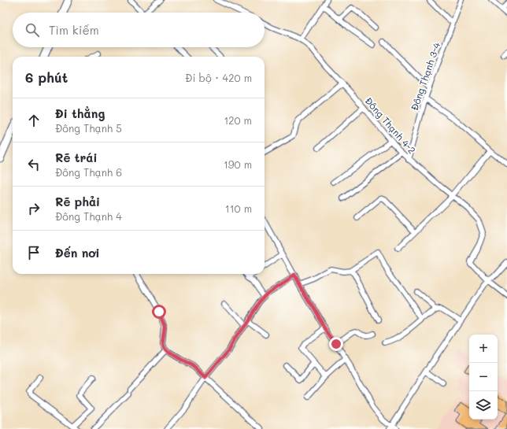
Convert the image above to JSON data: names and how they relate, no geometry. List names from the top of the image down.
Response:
{
  "streets": {
    "street": ["Đông Thạnh 3-4", "Đông Thạnh 4-2"]
  },
  "crossings": [
    ["Đông Thạnh 3-4", "Đông Thạnh 4-2"]
  ],
  "page": {
    "search": "Tìm kiếm",
    "heading": ["6 phút", "Đi bộ · 420 m"],
    "list": [
      ["Đi thẳng", "Đông Thạnh 5", "120 m"],
      ["Rẽ trái", "Đông Thạnh 6", "190 m"],
      ["Rẽ phải", "Đông Thạnh 4", "110 m"],
      "Đến nơi"
    ],
    "map_buttons": ["+", "−"]
  }
}
